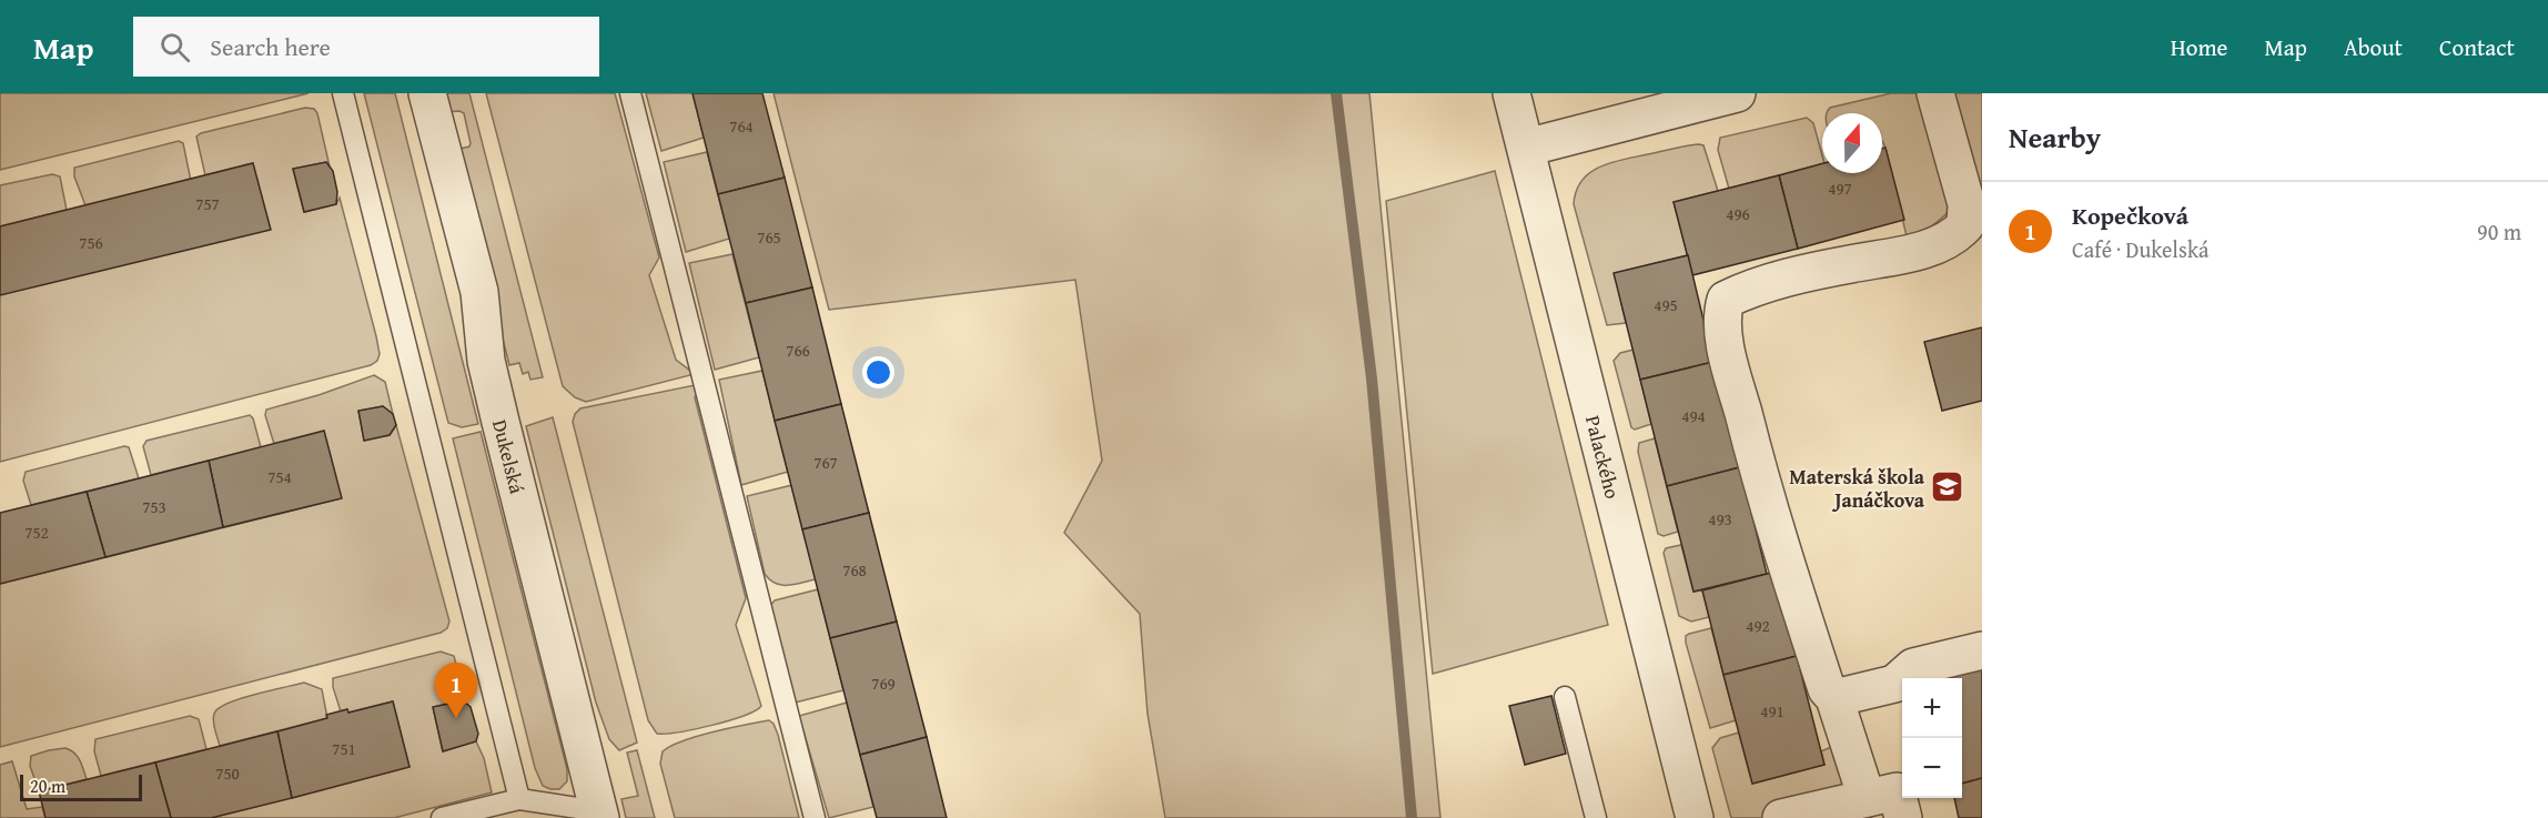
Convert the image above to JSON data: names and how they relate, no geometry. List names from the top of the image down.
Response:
{
  "streets": {
    "street": ["Palackého", "Dukelská"]
  },
  "places": {
    "school or university": ["Materská škola Janáčkova"]
  },
  "house_numbers": [
    "764",
    "497",
    "757",
    "496",
    "765",
    "756",
    "495",
    "766",
    "494",
    "767",
    "754",
    "753",
    "493",
    "752",
    "768",
    "492",
    "769",
    "491",
    "751",
    "750"
  ],
  "scale_bar": "20 m",
  "north": "top",
  "page": {
    "header": "Map",
    "search": "Search here",
    "nav": [
      "Home",
      "Map",
      "About",
      "Contact"
    ],
    "heading": "Nearby",
    "list": [
      {
        "mark": "1",
        "name": "Kopečková",
        "note": "Café · Dukelská",
        "value": "90 m"
      }
    ],
    "pins": "1",
    "map_buttons": ["+", "−"],
    "scale": "20 m"
  }
}
